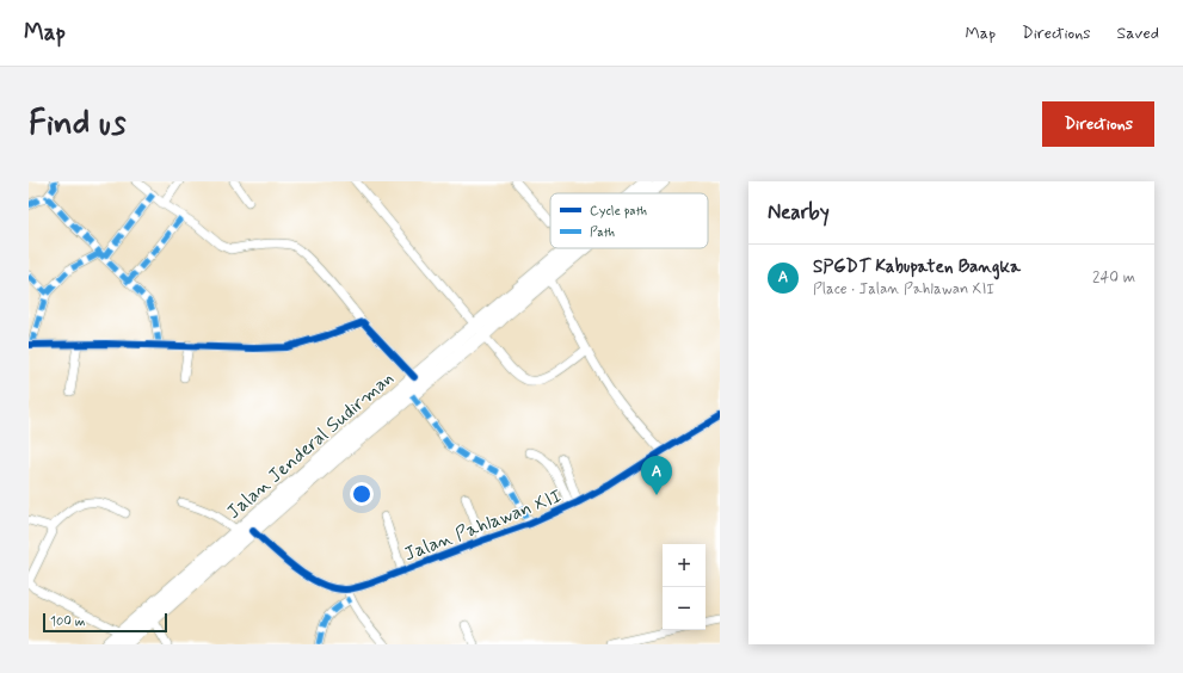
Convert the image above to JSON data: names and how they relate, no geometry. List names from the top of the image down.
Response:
{
  "streets": {
    "highway": ["Jalan Jenderal Sudirman"],
    "street": ["Jalan Pahlawan XII"]
  },
  "crossings": [
    ["Jalan Jenderal Sudirman", "Jalan Pahlawan XII"]
  ],
  "legend": ["Cycle path", "Path"],
  "scale_bar": "100 m",
  "page": {
    "header": "Map",
    "nav": ["Map", "Directions", "Saved"],
    "buttons": "Directions",
    "title": "Find us",
    "heading": "Nearby",
    "list": [
      {
        "mark": "A",
        "name": "SPGDT Kabupaten Bangka",
        "note": "Place · Jalan Pahlawan XII",
        "value": "240 m"
      }
    ],
    "pins": "A",
    "map_buttons": ["+", "−"],
    "scale": "100 m"
  }
}
